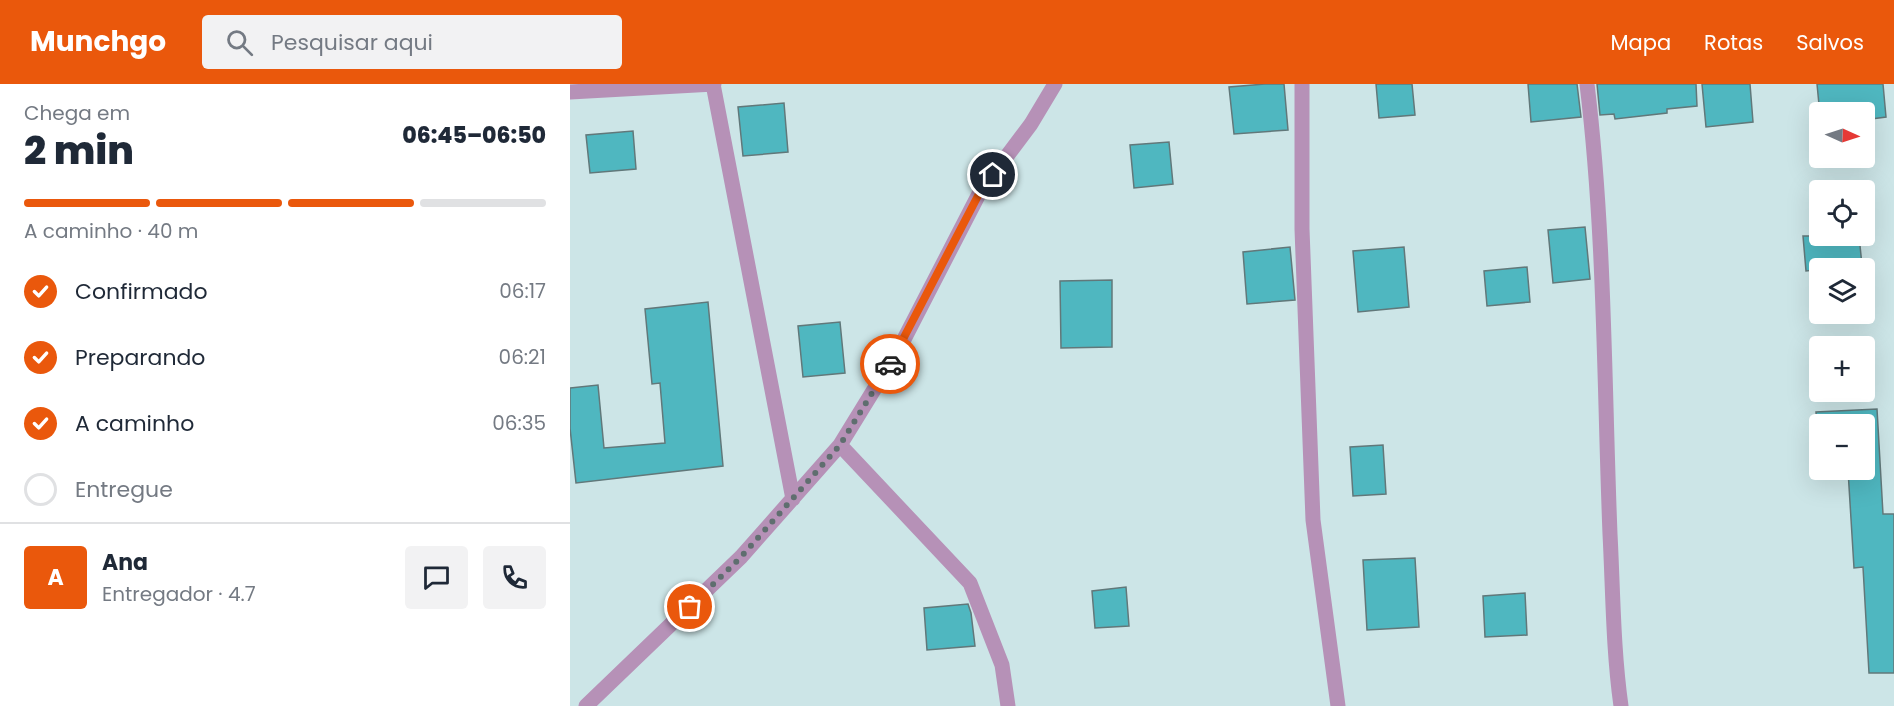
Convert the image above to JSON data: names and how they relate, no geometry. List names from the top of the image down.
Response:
{
  "north": "right",
  "page": {
    "header": "Munchgo",
    "search": "Pesquisar aqui",
    "nav": ["Mapa", "Rotas", "Salvos"],
    "heading": ["2 min", "Chega em", "06:45–06:50"],
    "panel": ["Ana", "Entregador · 4.7"],
    "map_buttons": ["+", "−"],
    "bar": "A caminho · 40 m",
    "list": [
      ["Confirmado", "06:17"],
      ["Preparando", "06:21"],
      ["A caminho", "06:35"],
      "Entregue"
    ],
    "round": "A"
  }
}
